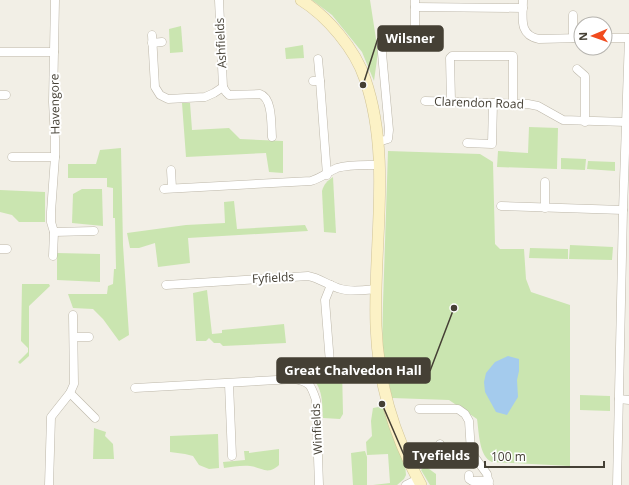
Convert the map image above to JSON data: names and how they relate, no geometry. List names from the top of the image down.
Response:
{
  "streets": {
    "street": [
      "Ashfields",
      "Clarendon Road",
      "Havengore",
      "Fyfields",
      "Winfields"
    ]
  },
  "places": ["Wilsner", "Great Chalvedon Hall", "Tyefields"],
  "scale_bar": "100 m",
  "north": "left"
}
